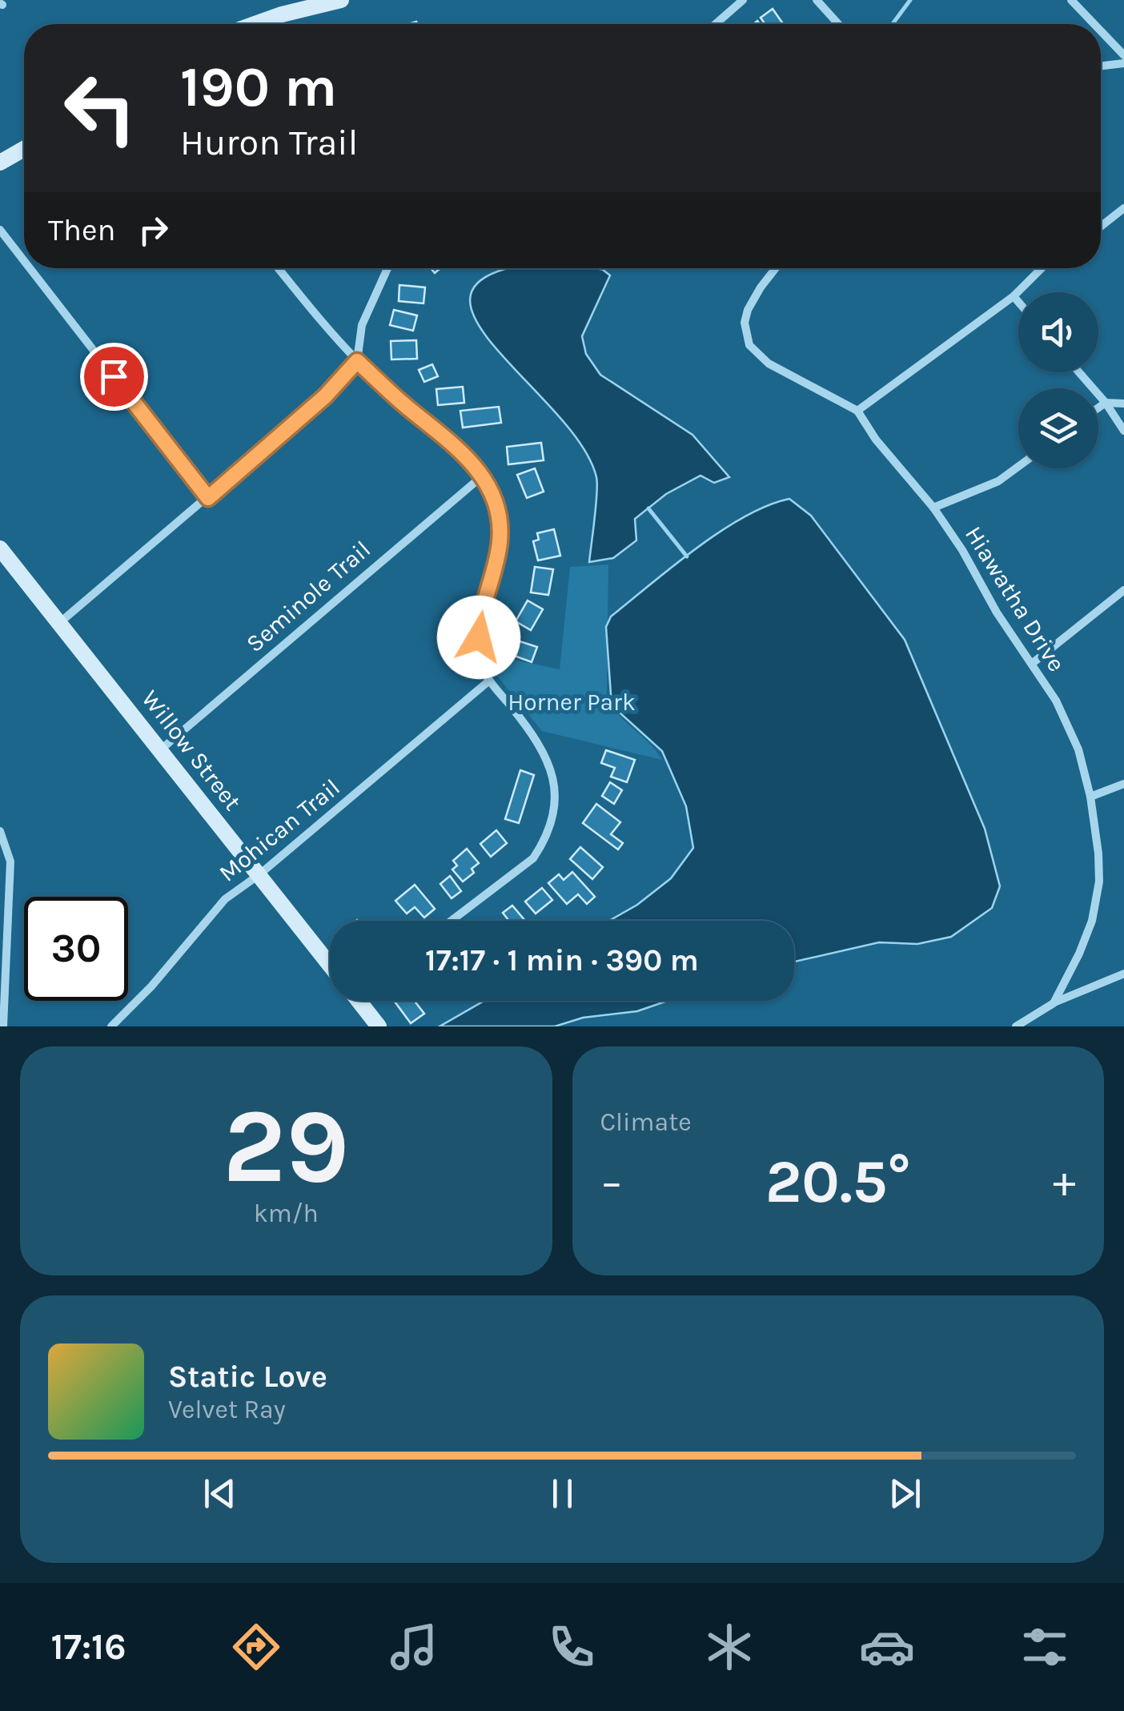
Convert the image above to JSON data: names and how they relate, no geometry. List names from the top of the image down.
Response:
{
  "streets": {
    "street": [
      "Seminole Trail",
      "Hiawatha Drive",
      "Willow Street",
      "Mohican Trail"
    ]
  },
  "crossings": [
    ["Seminole Trail", "Willow Street"],
    ["Willow Street", "Mohican Trail"]
  ],
  "parks": ["Horner Park"],
  "page": {
    "turn": ["190 m", "Huron Trail"],
    "then": "Then",
    "limit": "30",
    "trip": "17:17 · 1 min · 390 m",
    "tile": [
      ["29", "km/h"],
      "Climate"
    ],
    "heat": ["−", "20.5°", "+"],
    "song": ["Static Love", "Velvet Ray"],
    "tabs": "17:16"
  }
}
